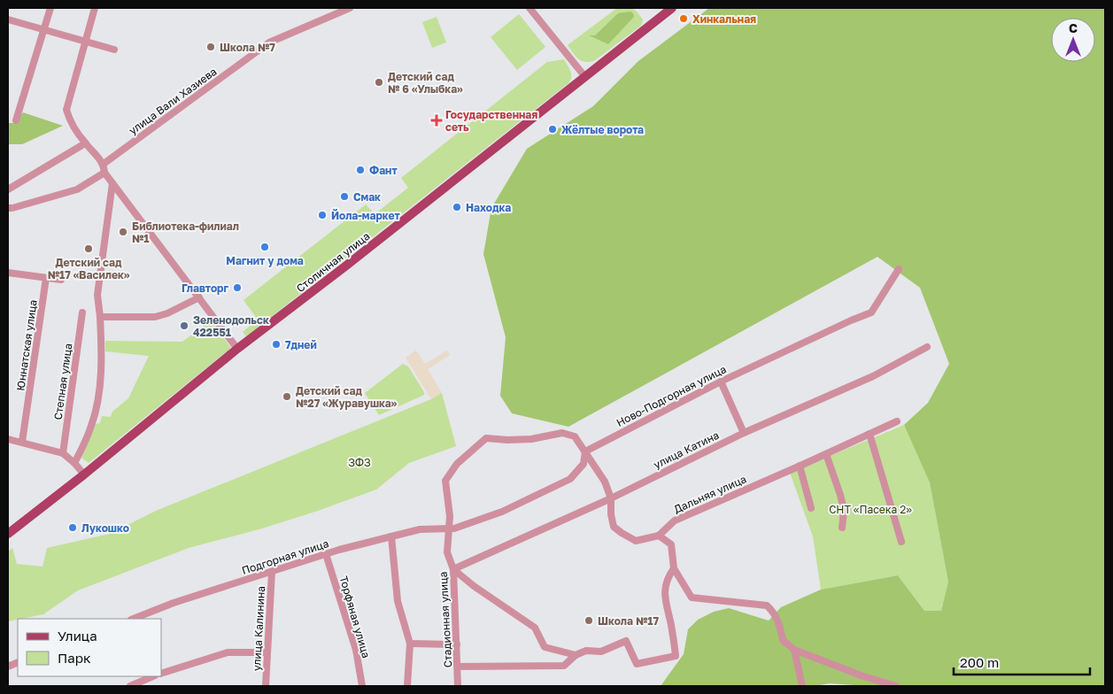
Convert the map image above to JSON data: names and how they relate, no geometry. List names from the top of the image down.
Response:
{
  "streets": {
    "main road": ["Столичная улица"],
    "street": [
      "улица Вали Хазиева",
      "Юннатская улица",
      "Степная улица",
      "Ново-Подгорная улица",
      "улица Катина",
      "Дальняя улица",
      "Подгорная улица",
      "Торфяная улица",
      "Стадионная улица",
      "улица Калинина"
    ]
  },
  "crossings": [
    ["Ново-Подгорная улица", "Стадионная улица"],
    ["улица Катина", "Стадионная улица"],
    ["Подгорная улица", "Торфяная улица"],
    ["Подгорная улица", "Стадионная улица"],
    ["Подгорная улица", "улица Калинина"]
  ],
  "parks": ["ЗФЗ", "СНТ «Пасека 2»"],
  "places": {
    "other": [
      "Хинкальная",
      "Школа №7",
      "Детский сад № 6 «Улыбка»",
      "Жёлтые ворота",
      "Фант",
      "Смак",
      "Находка",
      "Йола-маркет",
      "Библиотека-филиал №1",
      "Магнит у дома",
      "Детский сад №17 «Василек»",
      "Главторг",
      "Зеленодольск 422551",
      "7дней",
      "Детский сад №27 «Журавушка»",
      "Лукошко",
      "Школа №17"
    ],
    "health": ["Государственная сеть"]
  },
  "legend": ["Улица", "Парк"],
  "scale_bar": "200 m",
  "north": "top"
}
